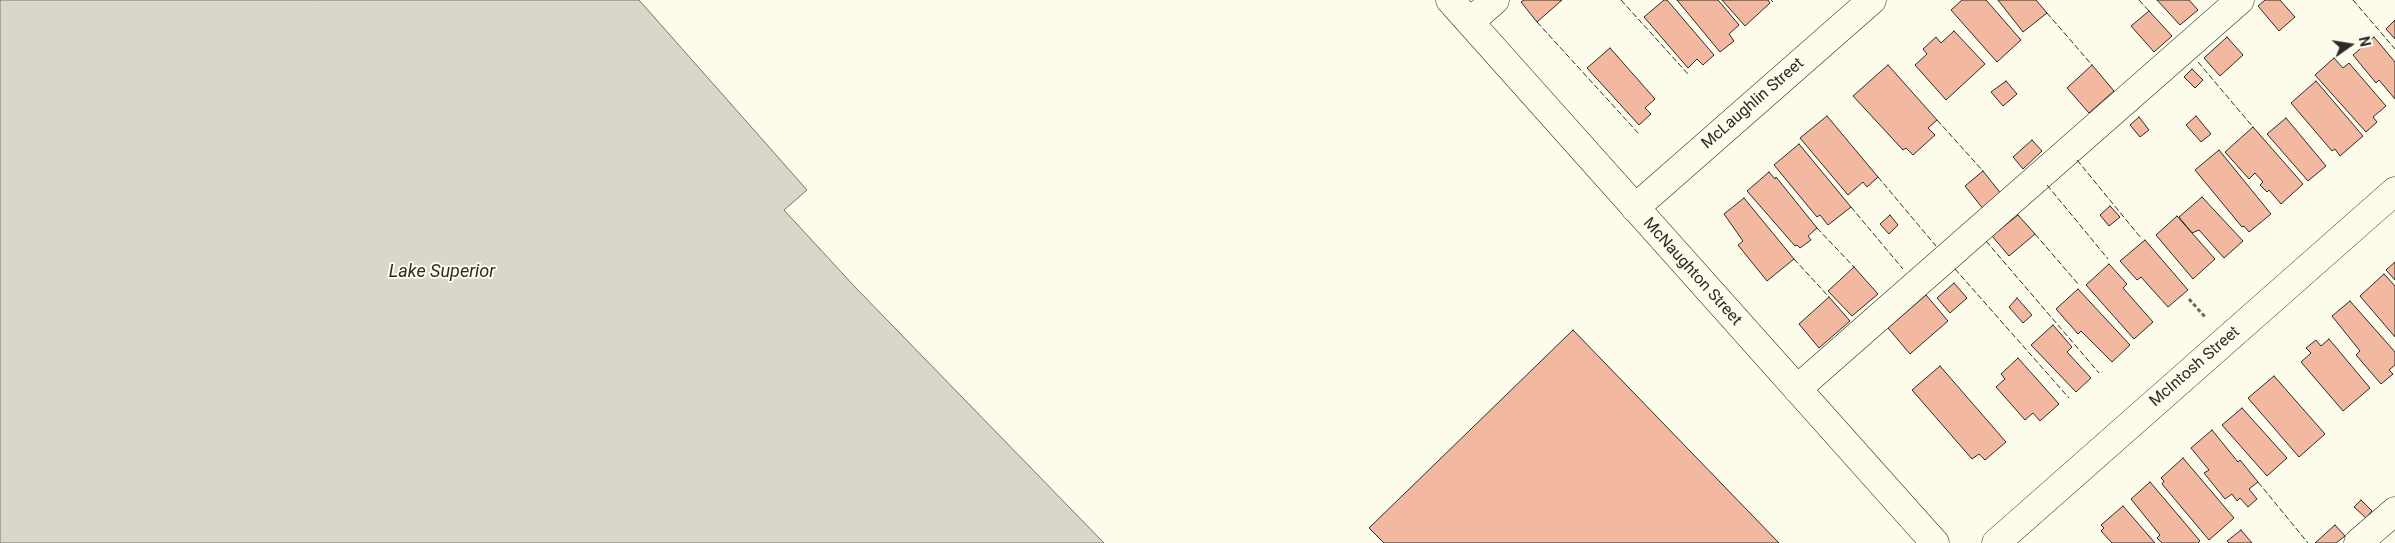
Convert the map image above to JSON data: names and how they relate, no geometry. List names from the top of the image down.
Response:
{
  "streets": {
    "street": ["McLaughlin Street", "McNaughton Street", "McIntosh Street"]
  },
  "crossings": [
    ["McLaughlin Street", "McNaughton Street"]
  ],
  "water": ["Lake Superior"],
  "north": "right"
}
